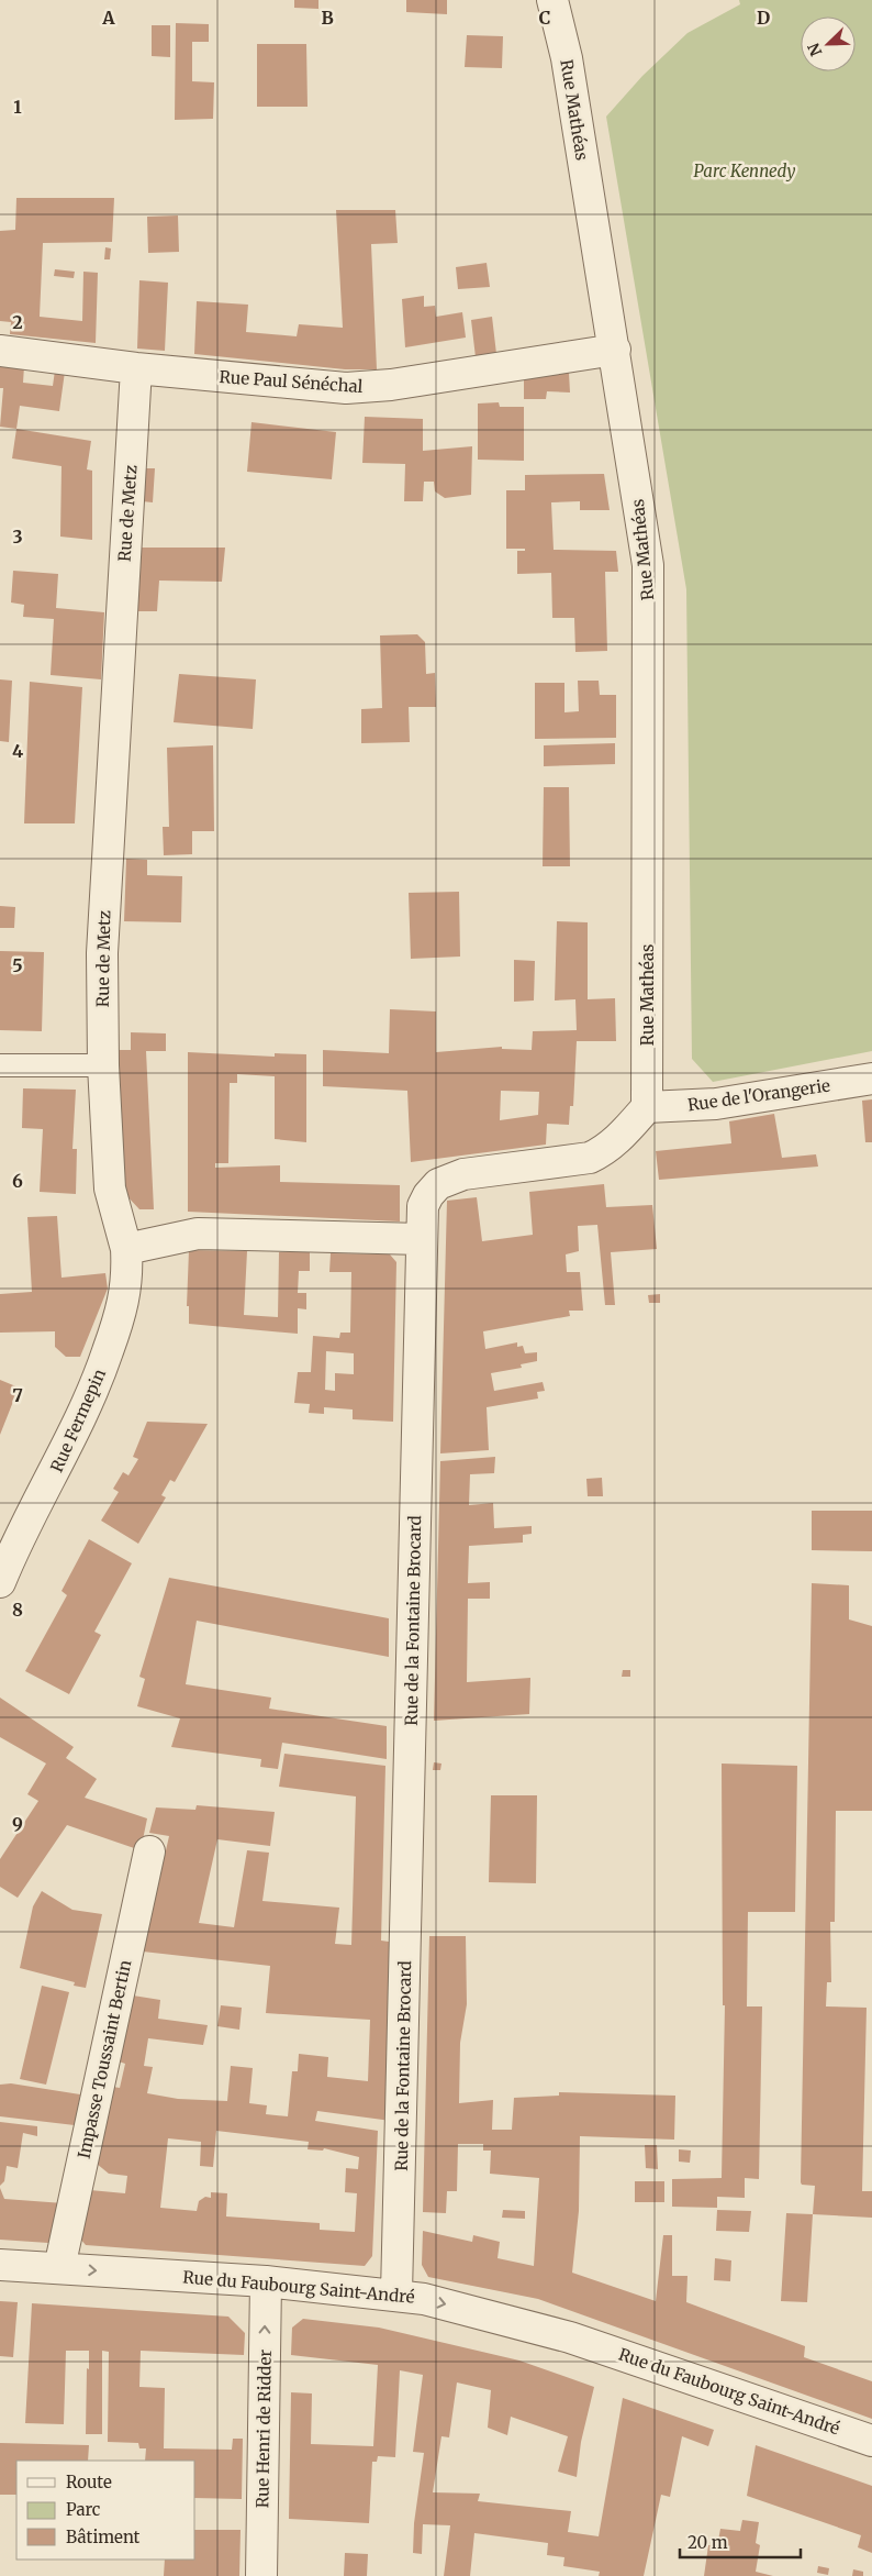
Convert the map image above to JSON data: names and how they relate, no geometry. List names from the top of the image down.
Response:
{
  "streets": {
    "street": [
      "Rue Mathéas",
      "Rue Paul Sénéchal",
      "Rue de Metz",
      "Rue de l'Orangerie",
      "Rue Fermepin",
      "Rue de la Fontaine Brocard",
      "Impasse Toussaint Bertin",
      "Rue du Faubourg Saint-André",
      "Rue Henri de Ridder"
    ]
  },
  "crossings": [
    ["Rue Mathéas", "Rue Paul Sénéchal"],
    ["Rue Mathéas", "Rue de l'Orangerie"],
    ["Rue Mathéas", "Rue de la Fontaine Brocard"],
    ["Rue Paul Sénéchal", "Rue de Metz"],
    ["Rue de Metz", "Rue Fermepin"],
    ["Rue de l'Orangerie", "Rue de la Fontaine Brocard"],
    ["Rue de la Fontaine Brocard", "Rue du Faubourg Saint-André"],
    ["Impasse Toussaint Bertin", "Rue du Faubourg Saint-André"],
    ["Rue du Faubourg Saint-André", "Rue Henri de Ridder"]
  ],
  "one_way": ["Rue du Faubourg Saint-André", "Rue Henri de Ridder"],
  "parks": ["Parc Kennedy"],
  "legend": ["Route", "Parc", "Bâtiment"],
  "scale_bar": "20 m",
  "north": "bottom left",
  "grid": {
    "columns": [
      "A",
      "B",
      "C",
      "D"
    ],
    "rows": [
      "1",
      "2",
      "3",
      "4",
      "5",
      "6",
      "7",
      "8",
      "9"
    ]
  }
}
